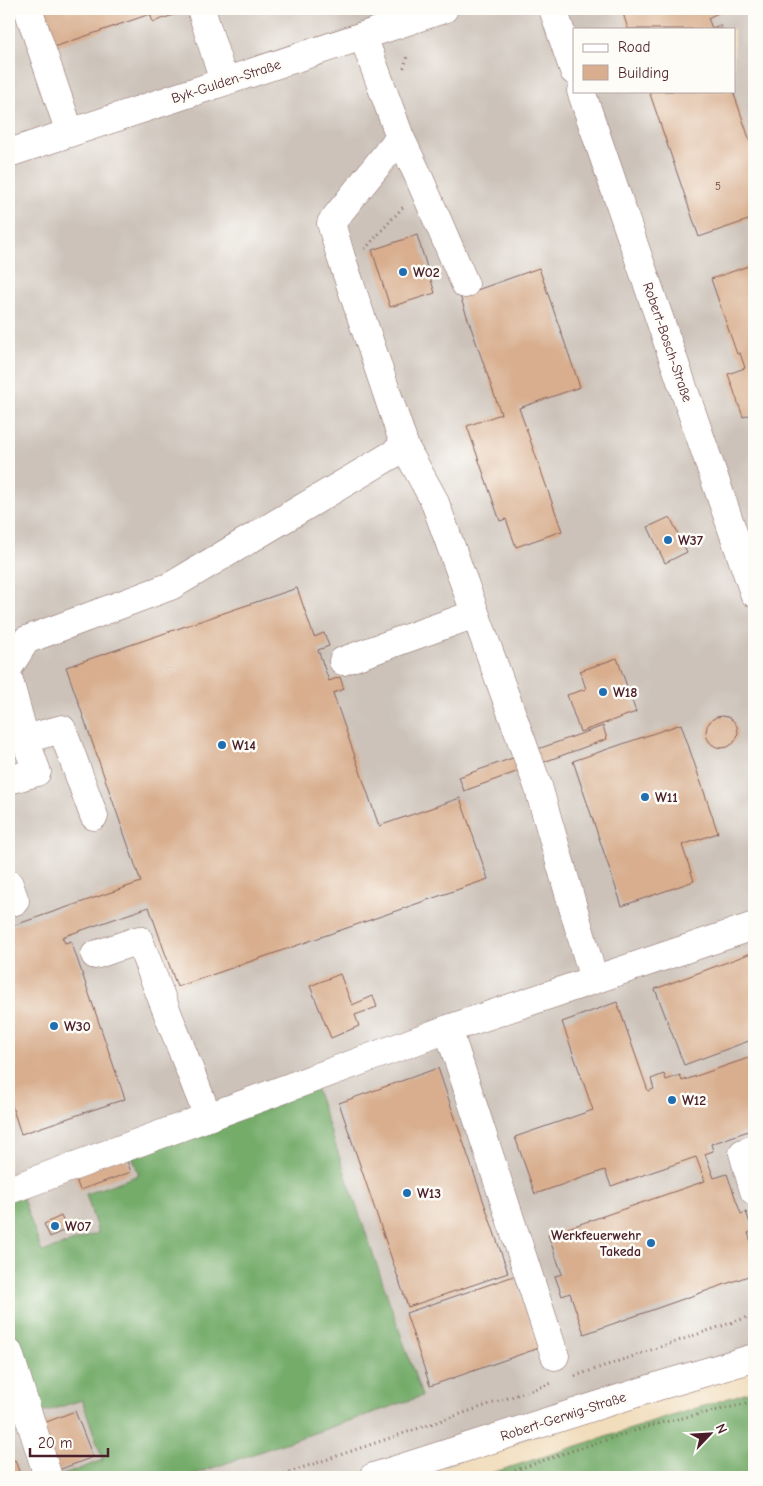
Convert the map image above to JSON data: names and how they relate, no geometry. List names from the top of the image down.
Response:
{
  "streets": {
    "street": ["Byk-Gulden-Straße", "Robert-Bosch-Straße", "Robert-Gerwig-Straße"]
  },
  "places": [
    "W02",
    "W37",
    "W18",
    "W14",
    "W11",
    "W30",
    "W12",
    "W13",
    "W07",
    "Werkfeuerwehr Takeda"
  ],
  "house_numbers": ["5"],
  "legend": ["Road", "Building"],
  "scale_bar": "20 m",
  "north": "top right"
}
